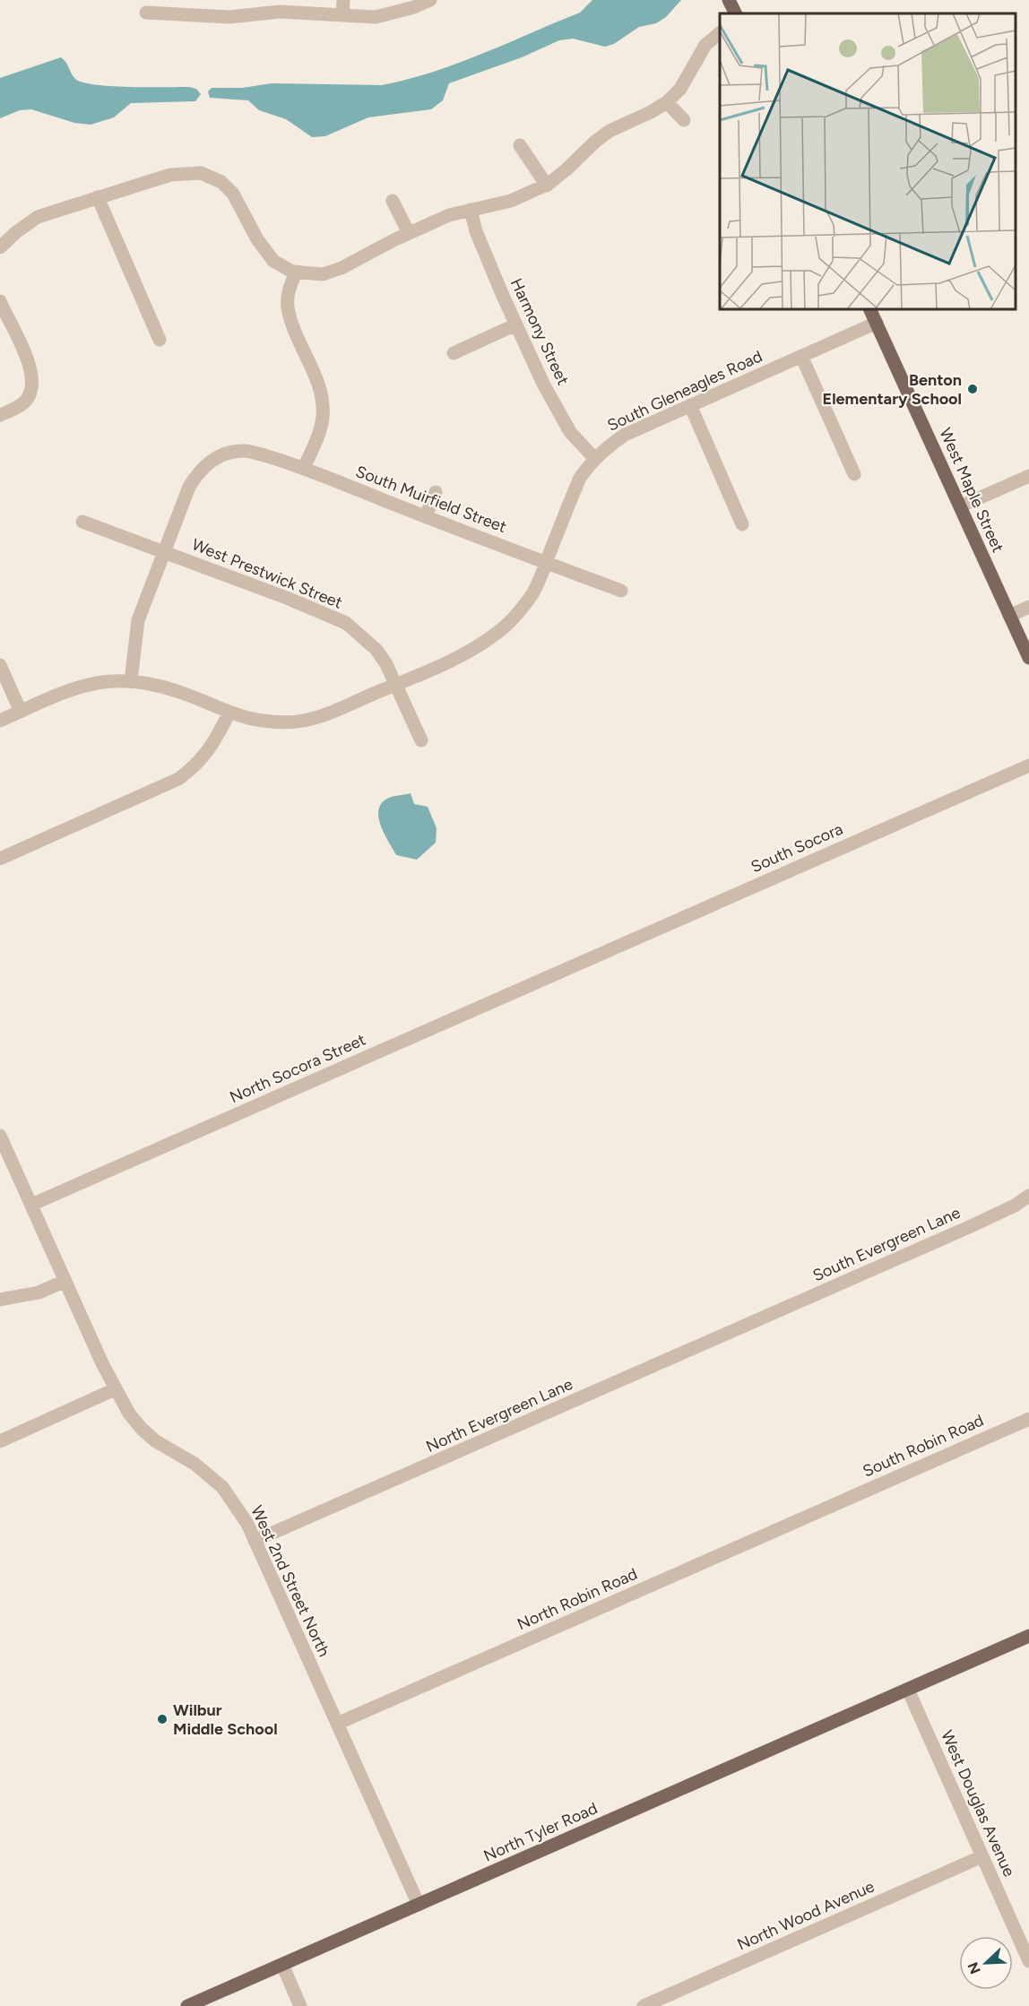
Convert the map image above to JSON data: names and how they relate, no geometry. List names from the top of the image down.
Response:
{
  "streets": {
    "main road": ["West Maple Street", "North Tyler Road"],
    "street": [
      "Harmony Street",
      "South Gleneagles Road",
      "South Muirfield Street",
      "West Prestwick Street",
      "South Socora",
      "North Socora Street",
      "South Evergreen Lane",
      "North Evergreen Lane",
      "South Robin Road",
      "West 2nd Street North",
      "North Robin Road",
      "West Douglas Avenue",
      "North Wood Avenue"
    ]
  },
  "crossings": [
    ["Harmony Street", "South Gleneagles Road"],
    ["South Gleneagles Road", "West Maple Street"],
    ["South Gleneagles Road", "South Muirfield Street"],
    ["South Gleneagles Road", "West Prestwick Street"],
    ["South Muirfield Street", "West Prestwick Street"],
    ["South Socora", "North Socora Street"],
    ["North Socora Street", "West 2nd Street North"],
    ["South Evergreen Lane", "North Evergreen Lane"],
    ["North Evergreen Lane", "West 2nd Street North"],
    ["South Robin Road", "North Robin Road"],
    ["West 2nd Street North", "North Robin Road"],
    ["West 2nd Street North", "North Tyler Road"],
    ["West Douglas Avenue", "North Tyler Road"],
    ["West Douglas Avenue", "North Wood Avenue"]
  ],
  "places": ["Benton Elementary School", "Wilbur Middle School"],
  "north": "bottom left"
}
